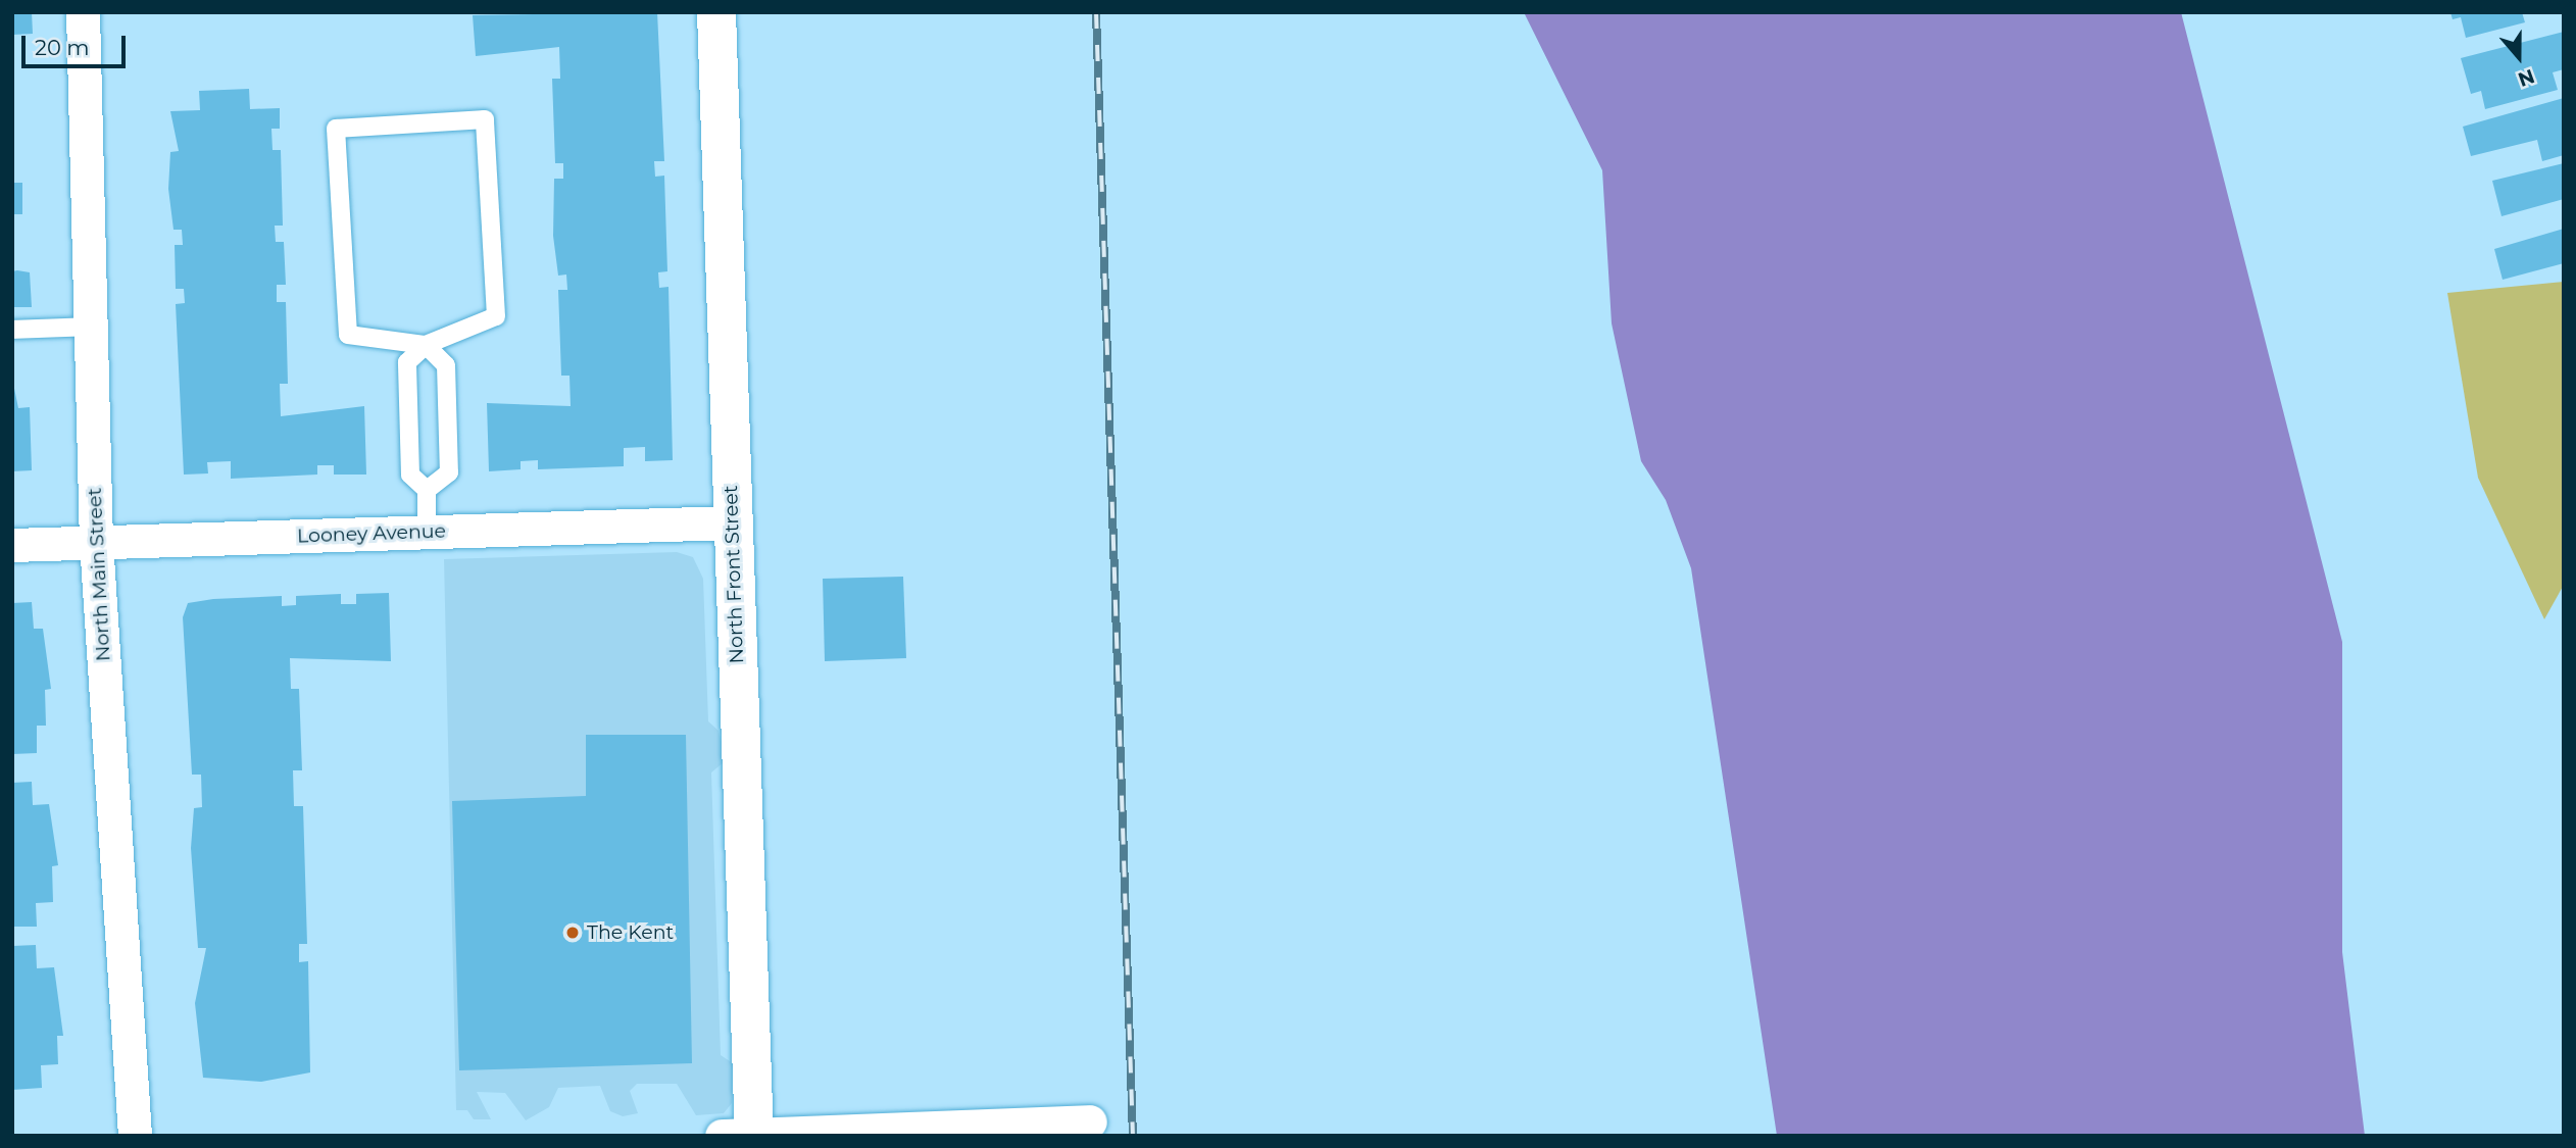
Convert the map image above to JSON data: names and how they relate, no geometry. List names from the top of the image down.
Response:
{
  "streets": {
    "street": ["Looney Avenue", "North Main Street", "North Front Street"]
  },
  "crossings": [
    ["Looney Avenue", "North Main Street"],
    ["Looney Avenue", "North Front Street"]
  ],
  "places": ["The Kent"],
  "scale_bar": "20 m",
  "north": "bottom"
}
